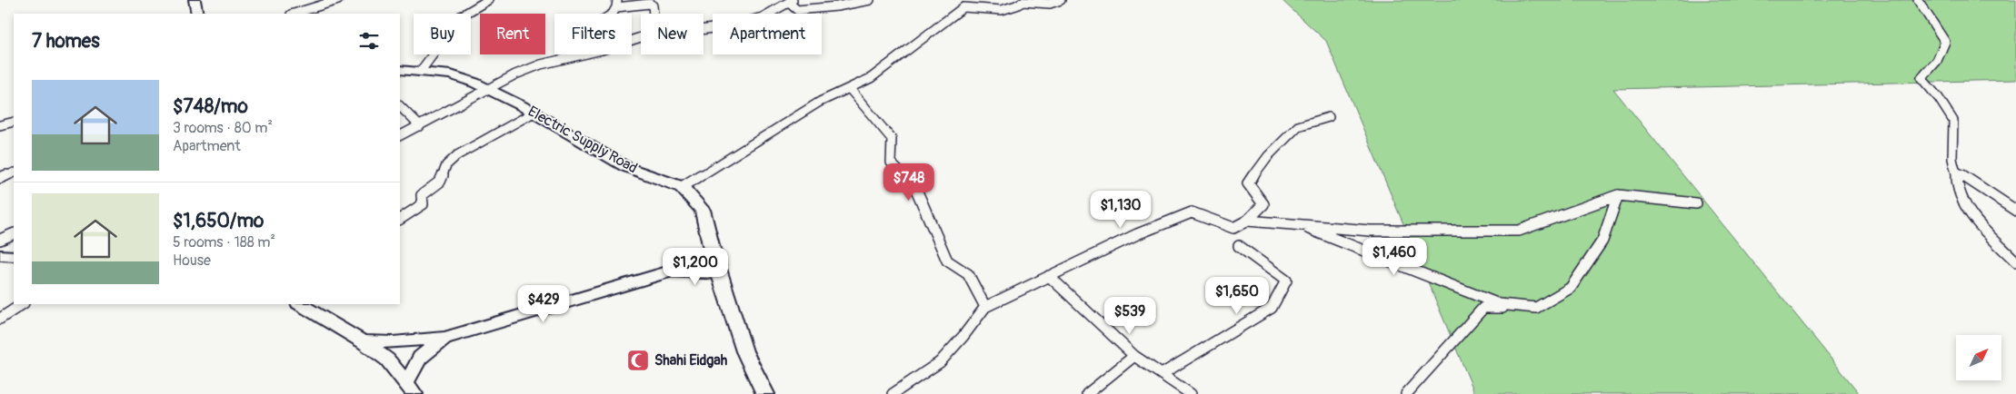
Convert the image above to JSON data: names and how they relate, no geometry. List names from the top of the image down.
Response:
{
  "streets": {
    "main road": ["Electric Supply Road"]
  },
  "places": {
    "mosque": ["Shahi Eidgah"]
  },
  "north": "top right",
  "page": {
    "chip": [
      "Buy",
      "Rent",
      "Filters",
      "New",
      "Apartment"
    ],
    "heading": "7 homes",
    "list": [
      {
        "name": "$748/mo",
        "note": "3 rooms · 80 m² · Apartment"
      },
      {
        "name": "$1,650/mo",
        "note": "5 rooms · 188 m² · House"
      }
    ],
    "price": [
      "$748",
      "$1,130",
      "$1,460",
      "$1,200",
      "$1,650",
      "$429",
      "$539"
    ]
  }
}
